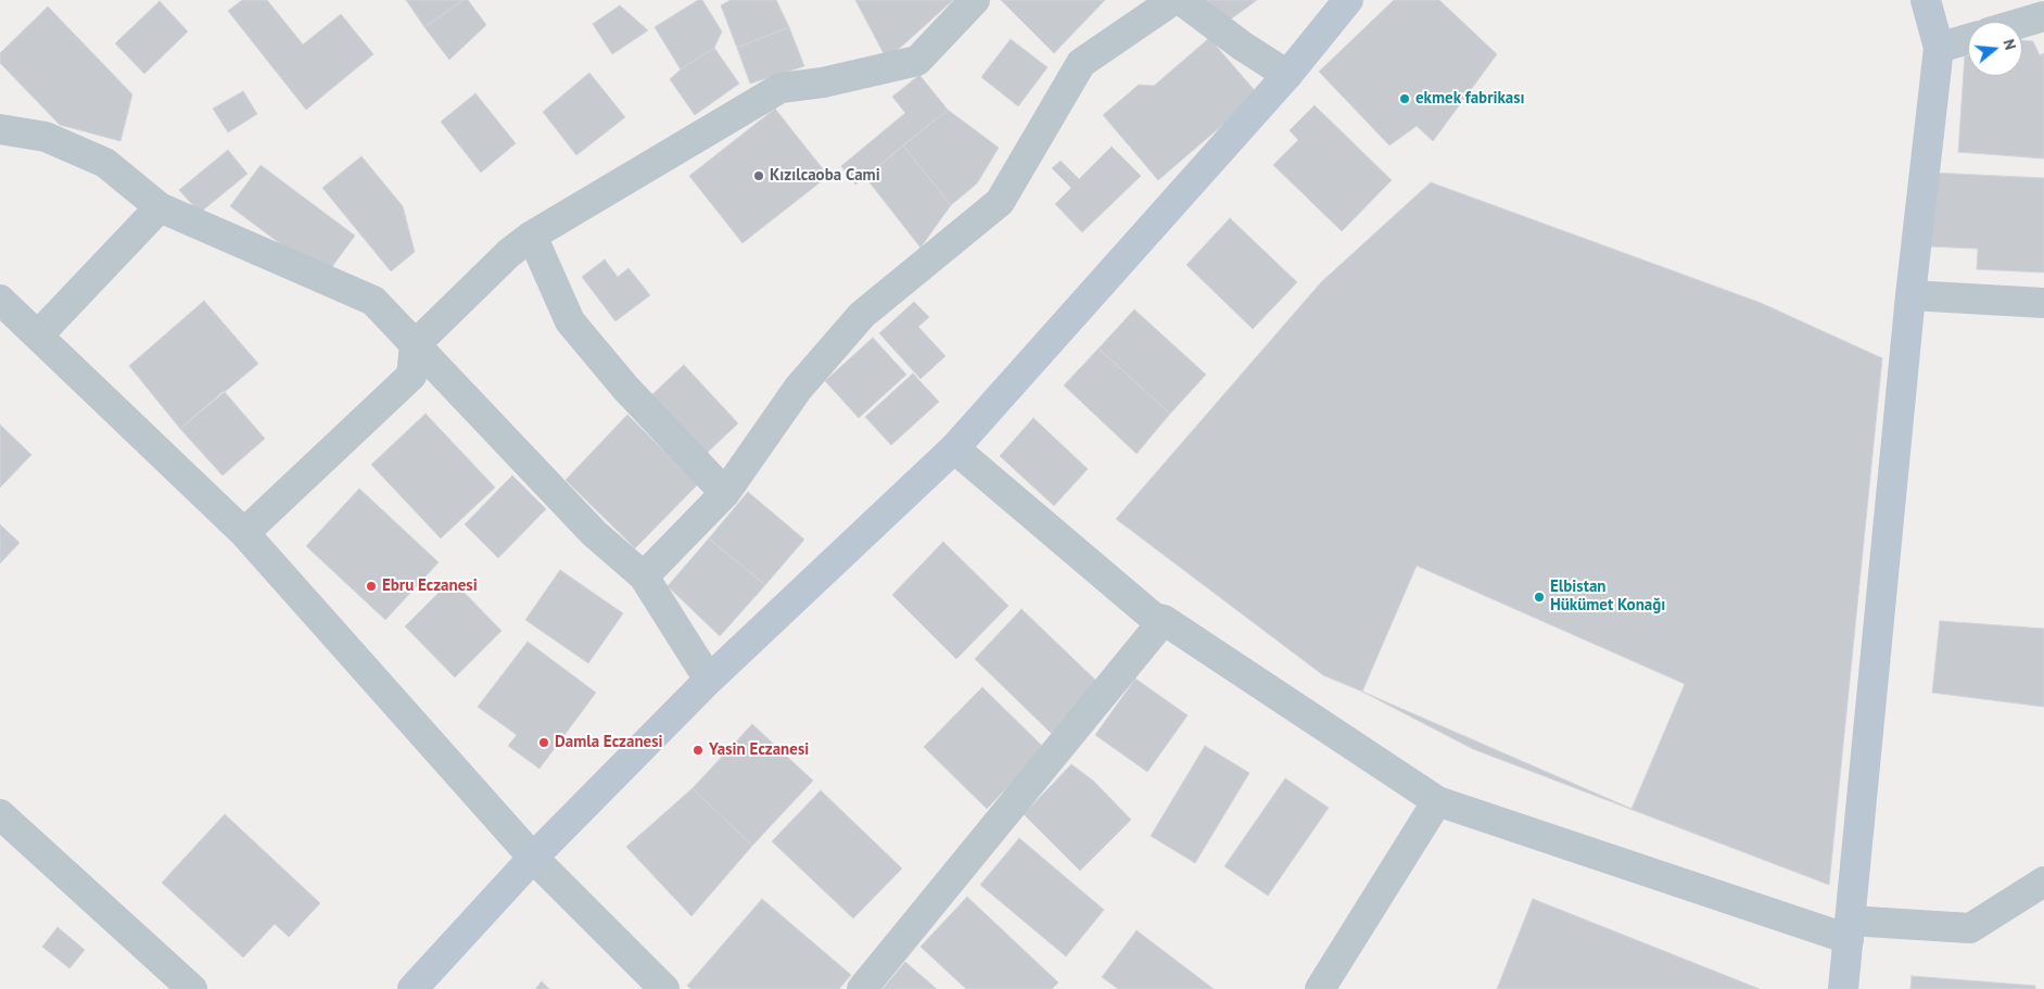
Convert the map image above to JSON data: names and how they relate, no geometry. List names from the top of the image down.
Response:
{
  "places": [
    "ekmek fabrikası",
    "Kızılcaoba Cami",
    "Ebru Eczanesi",
    "Elbistan Hükümet Konağı",
    "Damla Eczanesi",
    "Yasin Eczanesi"
  ],
  "north": "right"
}
